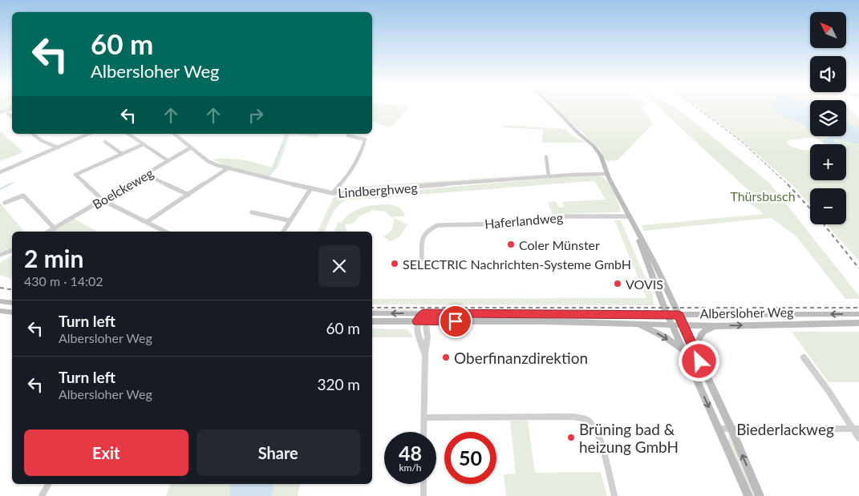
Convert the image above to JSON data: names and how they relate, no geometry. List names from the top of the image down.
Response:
{
  "streets": {
    "main road": ["Albersloher Weg"],
    "street": [
      "Boelckeweg",
      "Lindberghweg",
      "Haferlandweg",
      "Biederlackweg"
    ]
  },
  "crossings": [
    ["Boelckeweg", "Lindberghweg"]
  ],
  "parks": ["Thürsbusch"],
  "places": [
    "Coler Münster",
    "SELECTRIC Nachrichten-Systeme GmbH",
    "VOVIS",
    "Oberfinanzdirektion",
    "Brüning bad & heizung GmbH"
  ],
  "north": "top left",
  "page": {
    "map_buttons": ["+", "−"],
    "turn": ["60 m", "Albersloher Weg"],
    "heading": ["2 min", "430 m · 14:02"],
    "list": [
      {
        "name": "Turn left",
        "note": "Albersloher Weg",
        "value": "60 m"
      },
      {
        "name": "Turn left",
        "note": "Albersloher Weg",
        "value": "320 m"
      }
    ],
    "buttons": ["Exit", "Share"],
    "speed": "48 km/h",
    "limit": "50"
  }
}
